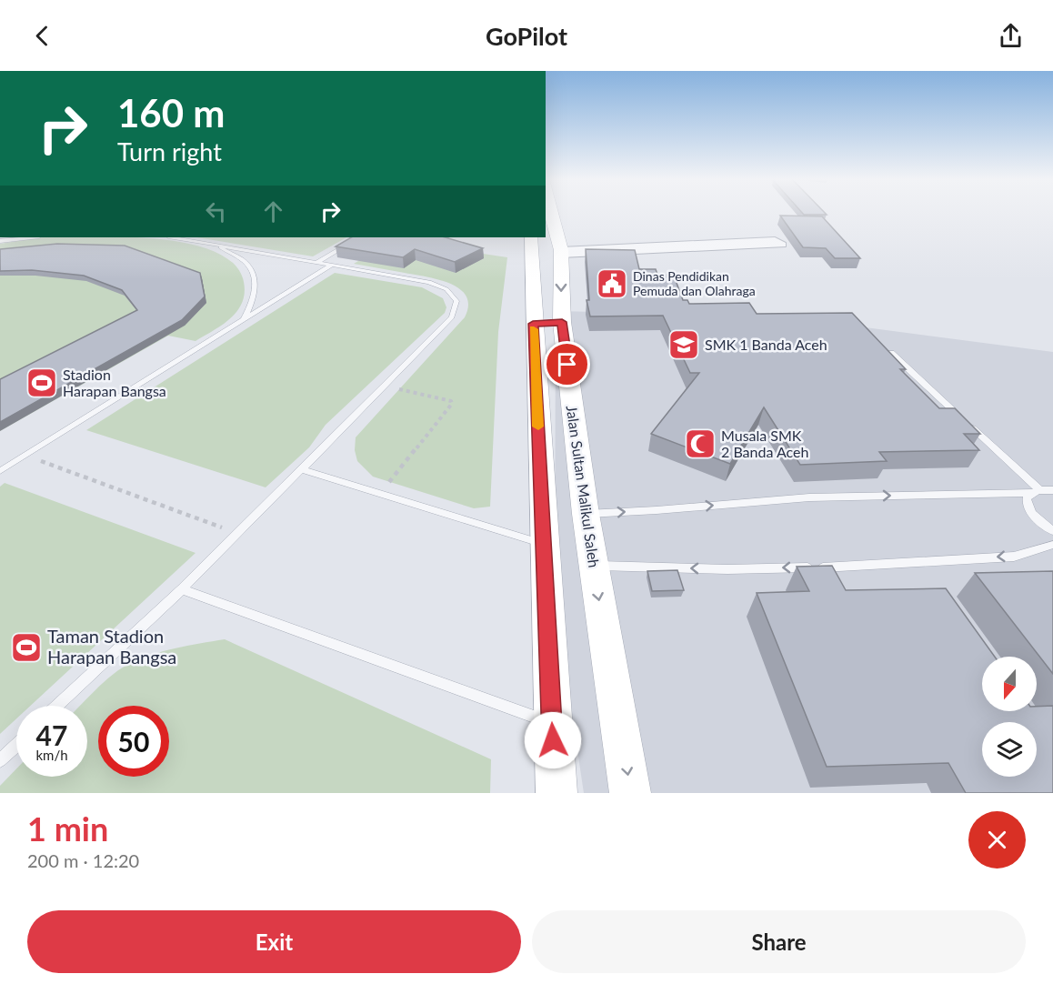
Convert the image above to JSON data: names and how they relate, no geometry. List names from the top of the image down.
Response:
{
  "streets": {
    "main road": ["Jalan Sultan Malikul Saleh"]
  },
  "places": {
    "public building": ["Dinas Pendidikan Pemuda dan Olahraga"],
    "school or university": ["SMK 1 Banda Aceh"],
    "sports": ["Stadion Harapan Bangsa", "Taman Stadion Harapan Bangsa"],
    "mosque": ["Musala SMK 2 Banda Aceh"]
  },
  "north": "bottom",
  "page": {
    "header": "GoPilot",
    "turn": ["160 m", "Turn right"],
    "speed": "47 km/h",
    "limit": "50",
    "heading": ["1 min", "200 m · 12:20"],
    "buttons": ["Exit", "Share"]
  }
}
